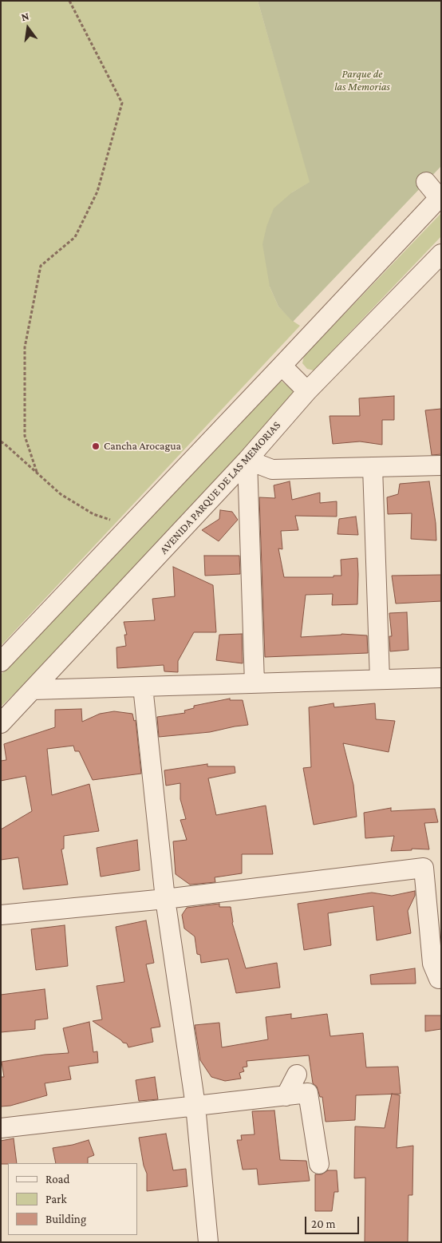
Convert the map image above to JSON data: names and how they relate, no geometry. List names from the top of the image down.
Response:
{
  "streets": {
    "street": ["AVENIDA PARQUE DE LAS MEMORIAS"]
  },
  "parks": ["Parque de las Memorias"],
  "places": ["Cancha Arocagua"],
  "legend": ["Road", "Park", "Building"],
  "scale_bar": "20 m",
  "north": "top"
}
